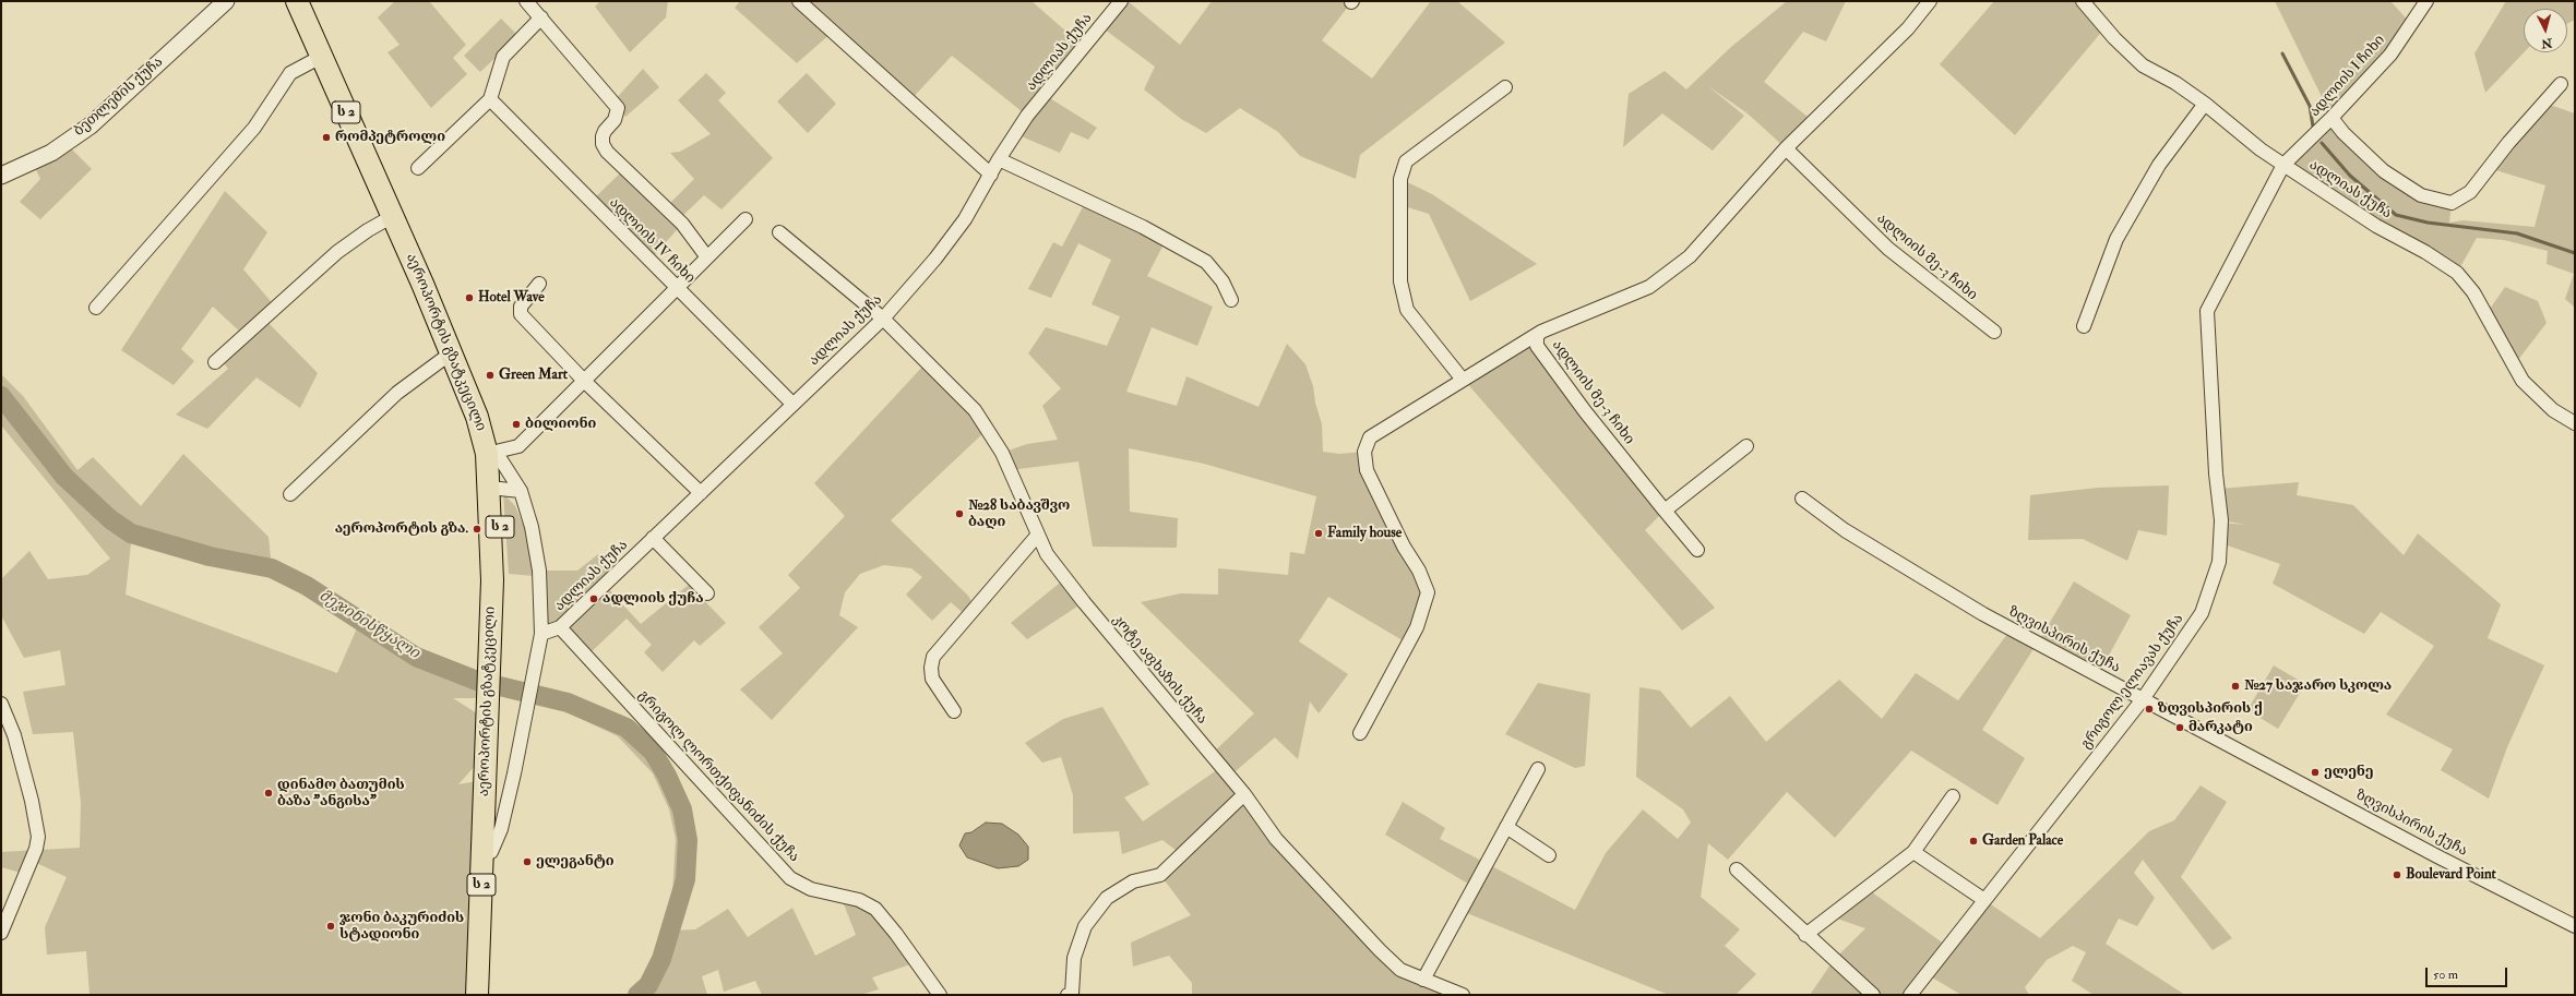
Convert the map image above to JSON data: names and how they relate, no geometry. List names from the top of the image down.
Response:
{
  "streets": {
    "highway": ["ს 2", "აეროპორტის გზატკეცილი"],
    "street": [
      "ადლიას ქუჩა",
      "ადლიის I ჩიხი",
      "ბეთლემის ქუჩა",
      "ადლიის IV ჩიხი",
      "ადლიის მე-3 ჩიხი",
      "ზღვისპირის ქუჩა",
      "კოტე აფხაზის ქუჩა",
      "გრიგოლ ელიავას ქუჩა",
      "გრიგოლ ლორთქიფანიძის ქუჩა"
    ]
  },
  "crossings": [
    ["ადლიას ქუჩა", "ადლიის I ჩიხი"],
    ["ადლიას ქუჩა", "ადლიის IV ჩიხი"],
    ["ადლიას ქუჩა", "კოტე აფხაზის ქუჩა"],
    ["ადლიას ქუჩა", "გრიგოლ ელიავას ქუჩა"],
    ["ადლიას ქუჩა", "გრიგოლ ლორთქიფანიძის ქუჩა"],
    ["ადლიის I ჩიხი", "გრიგოლ ელიავას ქუჩა"],
    ["ზღვისპირის ქუჩა", "გრიგოლ ელიავას ქუჩა"]
  ],
  "water": ["მეჯინისწყალი"],
  "places": [
    "რომპეტროლი",
    "Hotel Wave",
    "Green Mart",
    "ბილიონი",
    "№28 საბავშვო ბაღი",
    "აეროპორტის გზა.",
    "Family house",
    "ადლიის ქუჩა",
    "№27 საჯარო სკოლა",
    "ზღვისპირის ქ",
    "მარკატი",
    "ელენე",
    "დინამო ბათუმის ბაზა \"ანგისა\"",
    "Garden Palace",
    "ელეგანტი",
    "Boulevard Point",
    "ჯონი ბაკურიძის სტადიონი"
  ],
  "scale_bar": "50 m",
  "north": "bottom"
}
